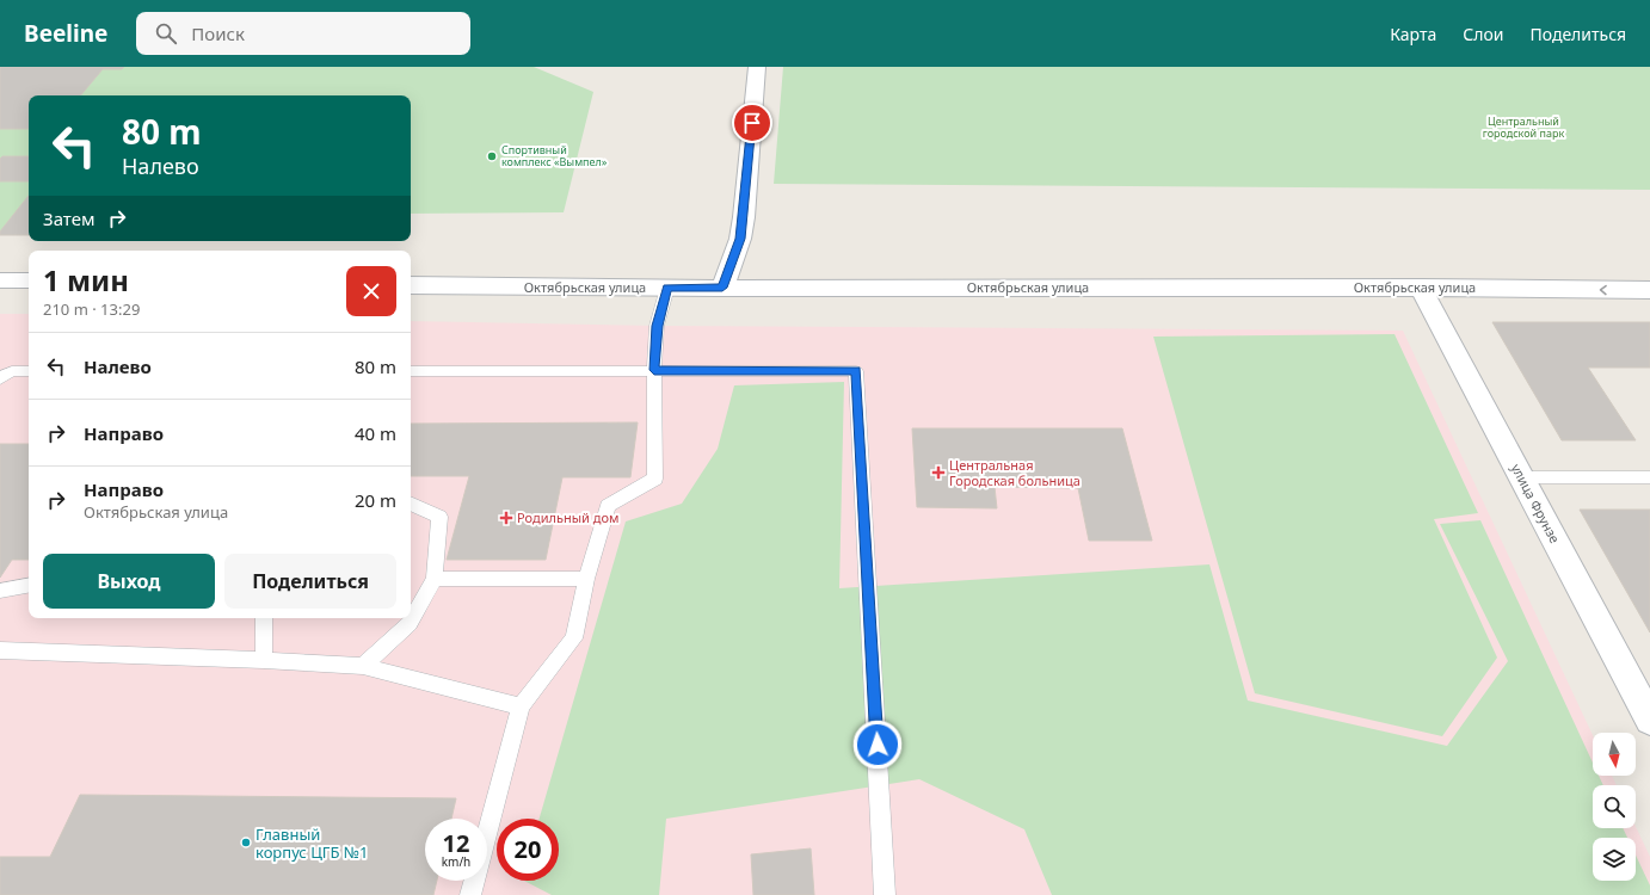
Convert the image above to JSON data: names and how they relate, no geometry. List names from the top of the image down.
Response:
{
  "streets": {
    "street": ["Октябрьская улица", "улица Фрунзе"]
  },
  "crossings": [
    ["Октябрьская улица", "улица Фрунзе"]
  ],
  "parks": ["Центральный городской парк"],
  "places": {
    "other": ["Спортивный комплекс «Вымпел»", "Главный корпус ЦГБ №1"],
    "health": ["Центральная Городская больница", "Родильный дом"]
  },
  "north": "bottom",
  "page": {
    "header": "Beeline",
    "search": "Поиск",
    "nav": ["Карта", "Слои", "Поделиться"],
    "turn": ["80 m", "Налево"],
    "then": "Затем",
    "heading": ["1 мин", "210 m · 13:29"],
    "list": [
      {
        "name": "Налево",
        "value": "80 m"
      },
      {
        "name": "Направо",
        "value": "40 m"
      },
      {
        "name": "Направо",
        "note": "Октябрьская улица",
        "value": "20 m"
      }
    ],
    "buttons": ["Выход", "Поделиться"],
    "speed": "12 km/h",
    "limit": "20"
  }
}
